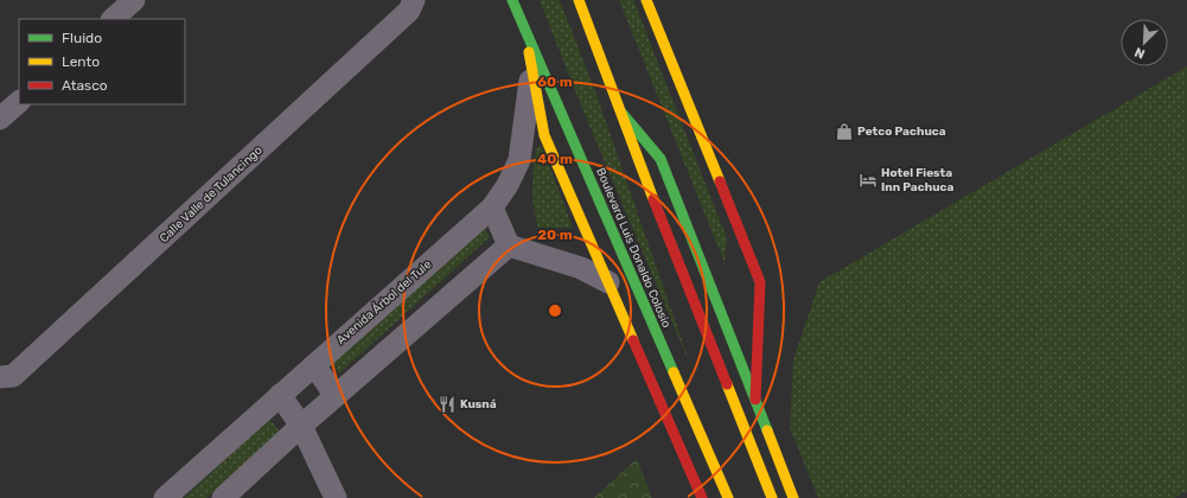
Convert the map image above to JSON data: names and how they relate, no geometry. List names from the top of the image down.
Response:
{
  "streets": {
    "main road": ["Boulevard Luis Donaldo Colosio"],
    "street": ["Calle Valle de Tulancingo", "Avenida Árbol del Tule"]
  },
  "crossings": [
    ["Boulevard Luis Donaldo Colosio", "Avenida Árbol del Tule"]
  ],
  "places": {
    "shop": ["Petco Pachuca"],
    "hotel": ["Hotel Fiesta Inn Pachuca"],
    "restaurant": ["Kusná"]
  },
  "legend": ["Fluido", "Lento", "Atasco"],
  "north": "bottom left",
  "rings": ["60 m", "40 m", "20 m"]
}
